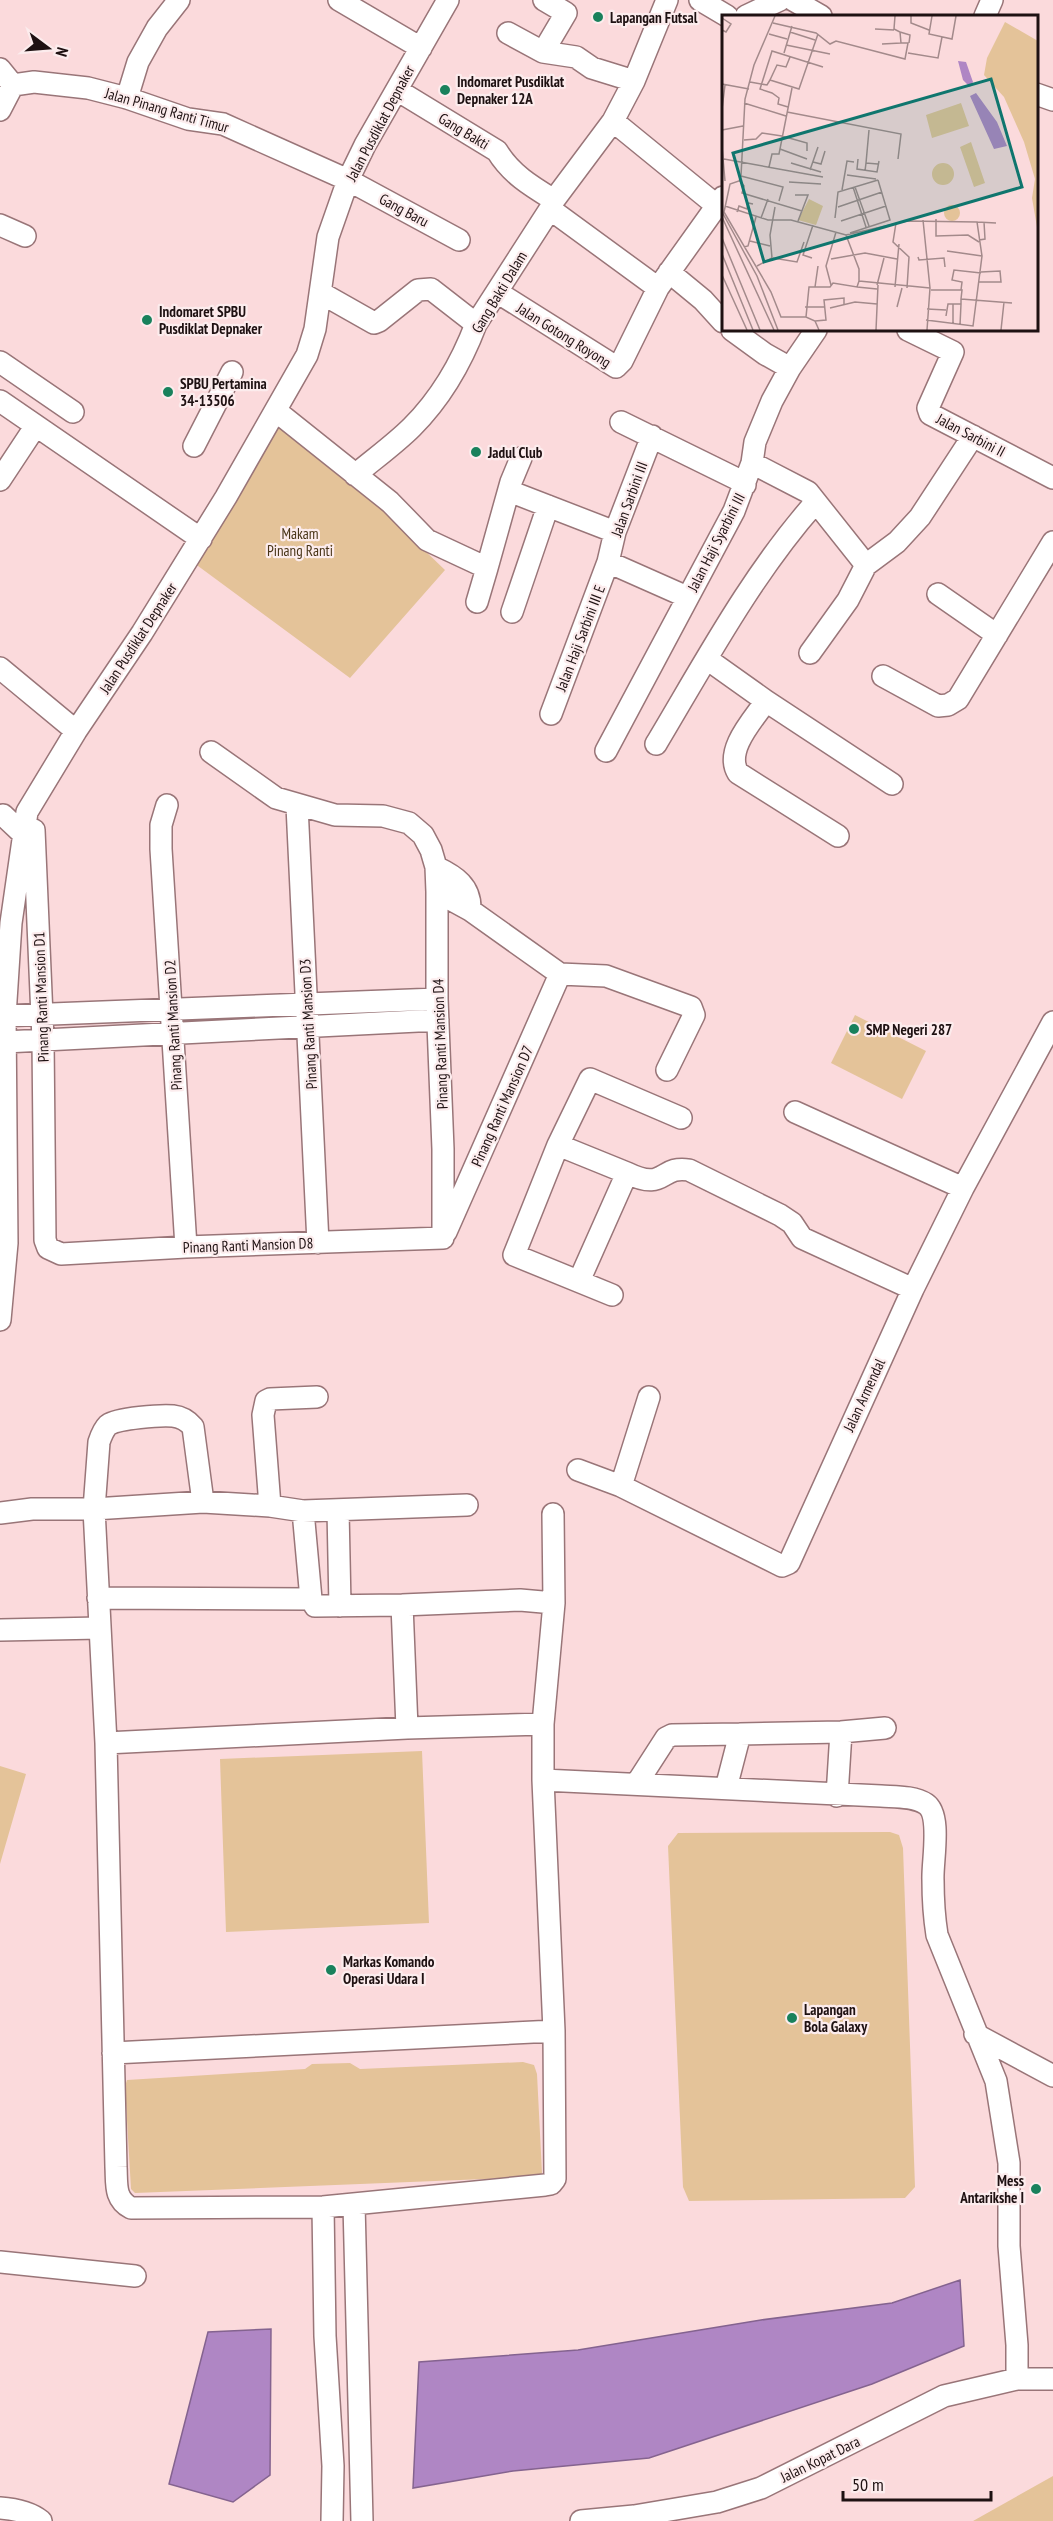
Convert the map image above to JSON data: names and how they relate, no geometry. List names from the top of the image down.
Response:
{
  "streets": {
    "street": [
      "Jalan Pinang Ranti Timur",
      "Jalan Pusdiklat Depnaker",
      "Gang Bakti",
      "Gang Baru",
      "Gang Bakti Dalam",
      "Jalan Gotong Royong",
      "Jalan Sarbini II",
      "Jalan Sarbini III",
      "Jalan Haji Syarbini III",
      "Jalan Haji Sarbini III E",
      "Pinang Ranti Mansion D1",
      "Pinang Ranti Mansion D3",
      "Pinang Ranti Mansion D2",
      "Pinang Ranti Mansion D4",
      "Pinang Ranti Mansion D7",
      "Pinang Ranti Mansion D8",
      "Jalan Armendal",
      "Jalan Kopat Dara"
    ]
  },
  "crossings": [
    ["Jalan Pinang Ranti Timur", "Jalan Pusdiklat Depnaker"],
    ["Jalan Pinang Ranti Timur", "Gang Baru"],
    ["Jalan Pusdiklat Depnaker", "Gang Bakti"],
    ["Jalan Pusdiklat Depnaker", "Gang Baru"],
    ["Jalan Pusdiklat Depnaker", "Pinang Ranti Mansion D1"],
    ["Gang Bakti", "Gang Bakti Dalam"],
    ["Gang Bakti Dalam", "Jalan Gotong Royong"],
    ["Jalan Sarbini III", "Jalan Haji Sarbini III E"],
    ["Pinang Ranti Mansion D1", "Pinang Ranti Mansion D8"],
    ["Pinang Ranti Mansion D3", "Pinang Ranti Mansion D8"],
    ["Pinang Ranti Mansion D2", "Pinang Ranti Mansion D8"],
    ["Pinang Ranti Mansion D4", "Pinang Ranti Mansion D7"],
    ["Pinang Ranti Mansion D4", "Pinang Ranti Mansion D8"],
    ["Pinang Ranti Mansion D7", "Pinang Ranti Mansion D8"]
  ],
  "parks": ["Makam Pinang Ranti"],
  "places": [
    "Lapangan Futsal",
    "Indomaret Pusdiklat Depnaker 12A",
    "Indomaret SPBU Pusdiklat Depnaker",
    "SPBU Pertamina 34-13506",
    "Jadul Club",
    "SMP Negeri 287",
    "Markas Komando Operasi Udara I",
    "Lapangan Bola Galaxy",
    "Mess Antarikshe I"
  ],
  "scale_bar": "50 m",
  "north": "right"
}
